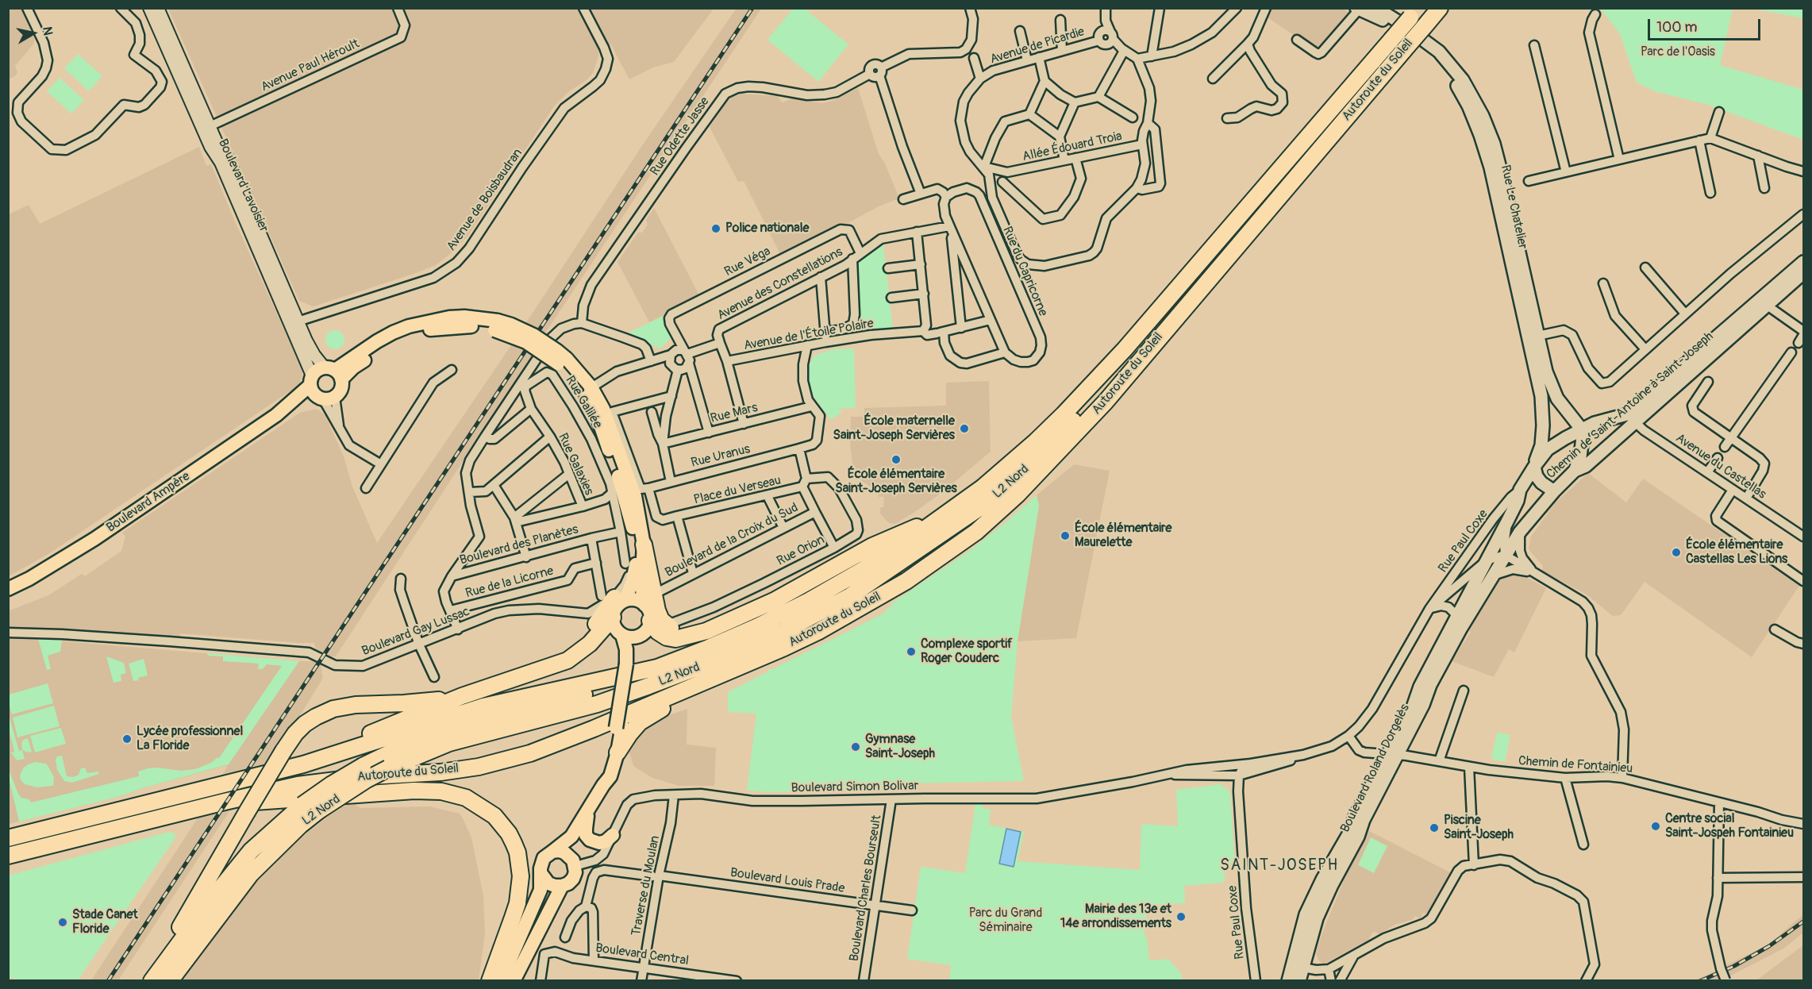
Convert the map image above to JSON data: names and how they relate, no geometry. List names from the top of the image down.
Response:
{
  "streets": {
    "highway": ["Autoroute du Soleil", "L2 Nord"],
    "main road": [
      "Rue Le Chatelier",
      "Chemin de Saint-Antoine à Saint-Joseph",
      "Boulevard Ampère",
      "Boulevard Roland Dorgelès"
    ],
    "street": [
      "Avenue de Picardie",
      "Avenue Paul Héroult",
      "Rue Odette Jasse",
      "Allée Édouard Troia",
      "Boulevard Lavoisier",
      "Avenue de Boisbaudran",
      "Rue Véga",
      "Rue du Capricorne",
      "Avenue des Constellations",
      "Avenue de l'Étoile Polaire",
      "Rue Galilée",
      "Rue Mars",
      "Rue Uranus",
      "Rue Galaxies",
      "Avenue du Castellas",
      "Place du Verseau",
      "Boulevard de la Croix du Sud",
      "Rue Paul Coxe",
      "Boulevard des Planètes",
      "Rue Orion",
      "Rue de la Licorne",
      "Boulevard Gay Lussac",
      "Chemin de Fontainieu",
      "Boulevard Simon Bolivar",
      "Boulevard Louis Prade",
      "Traverse du Moulan",
      "Boulevard Charles Bourseult",
      "Boulevard Central"
    ]
  },
  "crossings": [
    ["Avenue de Picardie", "Allée Édouard Troia"],
    ["Avenue Paul Héroult", "Boulevard Lavoisier"],
    ["Autoroute du Soleil", "L2 Nord"],
    ["Boulevard Lavoisier", "Avenue de Boisbaudran"],
    ["Boulevard Lavoisier", "Boulevard Ampère"],
    ["Rue Le Chatelier", "Chemin de Saint-Antoine à Saint-Joseph"],
    ["Rue Véga", "Avenue des Constellations"],
    ["Rue Galilée", "Rue Galaxies"],
    ["Rue Galilée", "Boulevard des Planètes"],
    ["Chemin de Saint-Antoine à Saint-Joseph", "Avenue du Castellas"],
    ["Chemin de Saint-Antoine à Saint-Joseph", "Rue Paul Coxe"],
    ["Chemin de Saint-Antoine à Saint-Joseph", "Boulevard Roland Dorgelès"],
    ["Rue Uranus", "Place du Verseau"],
    ["Rue Uranus", "Boulevard de la Croix du Sud"],
    ["Place du Verseau", "Boulevard de la Croix du Sud"],
    ["Place du Verseau", "Rue Orion"],
    ["Boulevard de la Croix du Sud", "Rue Orion"],
    ["Rue Paul Coxe", "Chemin de Fontainieu"],
    ["Rue Paul Coxe", "Boulevard Simon Bolivar"],
    ["Boulevard des Planètes", "Rue de la Licorne"],
    ["Boulevard des Planètes", "Boulevard Gay Lussac"],
    ["Chemin de Fontainieu", "Boulevard Roland Dorgelès"],
    ["Boulevard Simon Bolivar", "Traverse du Moulan"],
    ["Boulevard Simon Bolivar", "Boulevard Charles Bourseult"],
    ["Boulevard Louis Prade", "Traverse du Moulan"],
    ["Boulevard Louis Prade", "Boulevard Charles Bourseult"],
    ["Traverse du Moulan", "Boulevard Central"]
  ],
  "districts": ["SAINT-JOSEPH"],
  "parks": ["Parc de l'Oasis", "Parc du Grand Séminaire"],
  "places": [
    "Police nationale",
    "École maternelle Saint-Joseph Servières",
    "École élémentaire Saint-Joseph Servières",
    "École élémentaire Maurelette",
    "École élémentaire Castellas Les Lions",
    "Complexe sportif Roger Couderc",
    "Lycée professionnel La Floride",
    "Gymnase Saint-Joseph",
    "Centre social Saint-Jospeh Fontainieu",
    "Piscine Saint-Joseph",
    "Mairie des 13e et 14e arrondissements",
    "Stade Canet Floride"
  ],
  "scale_bar": "100 m",
  "north": "right"
}
